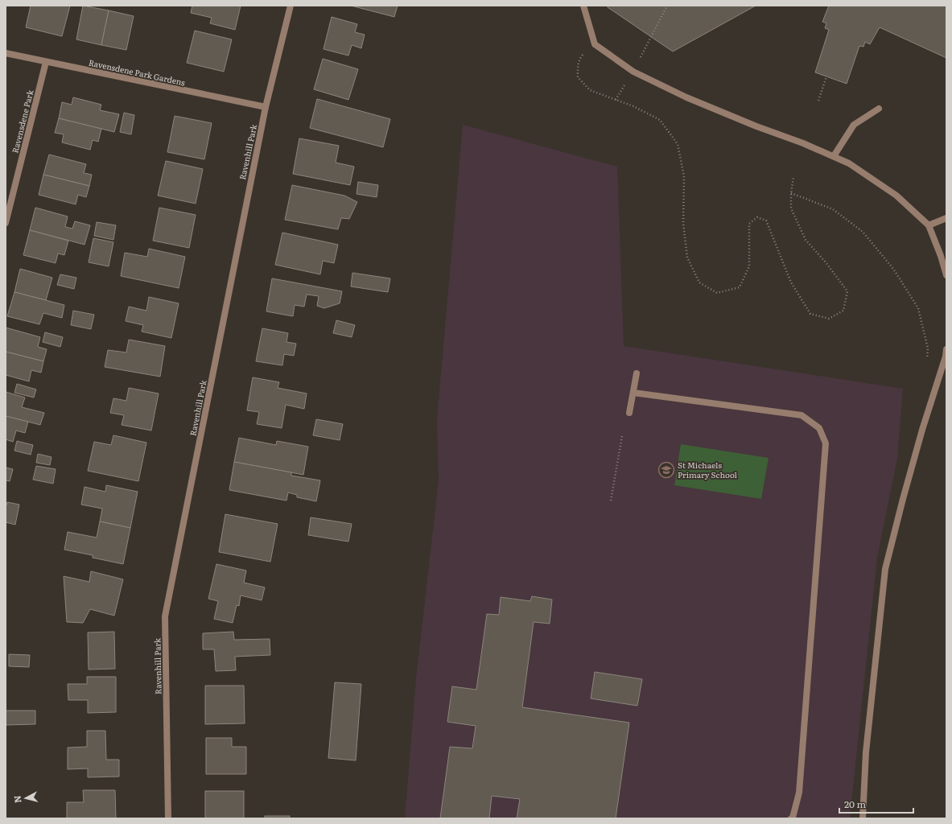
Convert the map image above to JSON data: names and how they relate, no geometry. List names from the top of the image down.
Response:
{
  "streets": {
    "street": ["Ravensdene Park Gardens", "Ravensdene Park", "Ravenhill Park"]
  },
  "crossings": [
    ["Ravensdene Park Gardens", "Ravensdene Park"],
    ["Ravensdene Park Gardens", "Ravenhill Park"]
  ],
  "places": {
    "school or university": ["St Michaels Primary School"]
  },
  "scale_bar": "20 m",
  "north": "left"
}
